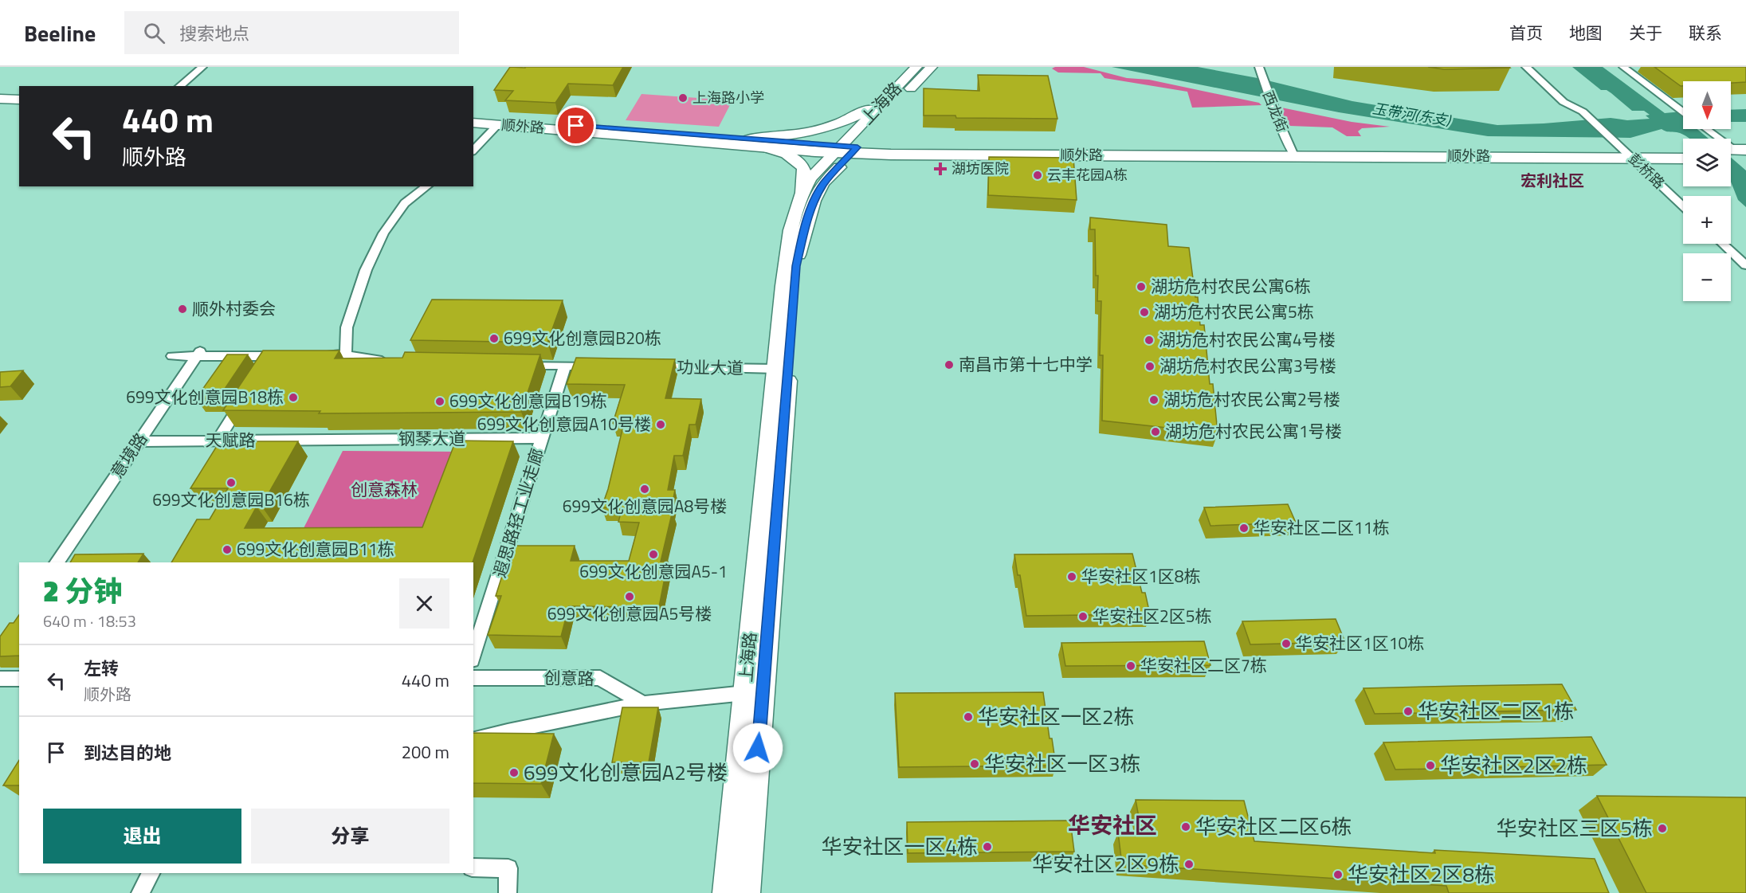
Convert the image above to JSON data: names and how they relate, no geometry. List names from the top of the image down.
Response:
{
  "streets": {
    "main road": ["上海路", "顺外路"],
    "street": [
      "西龙街",
      "彭桥路",
      "功业大道",
      "钢琴大道",
      "天赋路",
      "意境路",
      "遐思路轻工业走廊",
      "创意路"
    ]
  },
  "crossings": [
    ["上海路", "顺外路"],
    ["上海路", "功业大道"],
    ["西龙街", "顺外路"],
    ["顺外路", "彭桥路"],
    ["钢琴大道", "天赋路"],
    ["钢琴大道", "遐思路轻工业走廊"],
    ["天赋路", "意境路"]
  ],
  "districts": ["宏利社区", "华安社区"],
  "water": ["玉带河(东支)"],
  "parks": ["创意森林"],
  "places": {
    "other": [
      "上海路小学",
      "云丰花园A栋",
      "湖坊危村农民公寓6栋",
      "顺外村委会",
      "湖坊危村农民公寓5栋",
      "699文化创意园B20栋",
      "湖坊危村农民公寓4号楼",
      "南昌市第十七中学",
      "湖坊危村农民公寓3号楼",
      "699文化创意园B18栋",
      "湖坊危村农民公寓2号楼",
      "699文化创意园B19栋",
      "699文化创意园A10号楼",
      "湖坊危村农民公寓1号楼",
      "699文化创意园B16栋",
      "699文化创意园A8号楼",
      "华安社区二区11栋",
      "699文化创意园B11栋",
      "699文化创意园A5-1",
      "华安社区1区8栋",
      "699文化创意园A5号楼",
      "华安社区2区5栋",
      "华安社区1区10栋",
      "华安社区二区7栋",
      "华安社区二区1栋",
      "华安社区一区2栋",
      "华安社区一区3栋",
      "华安社区2区2栋",
      "699文化创意园A2号楼",
      "华安社区二区6栋",
      "华安社区三区5栋",
      "华安社区一区4栋",
      "华安社区2区9栋",
      "华安社区2区8栋"
    ],
    "health": ["湖坊医院"]
  },
  "north": "bottom",
  "page": {
    "header": "Beeline",
    "search": "搜索地点",
    "nav": [
      "首页",
      "地图",
      "关于",
      "联系"
    ],
    "map_buttons": ["+", "−"],
    "turn": ["440 m", "顺外路"],
    "heading": ["2 分钟", "640 m · 18:53"],
    "list": [
      {
        "name": "左转",
        "note": "顺外路",
        "value": "440 m"
      },
      {
        "name": "到达目的地",
        "value": "200 m"
      }
    ],
    "buttons": ["退出", "分享"]
  }
}
